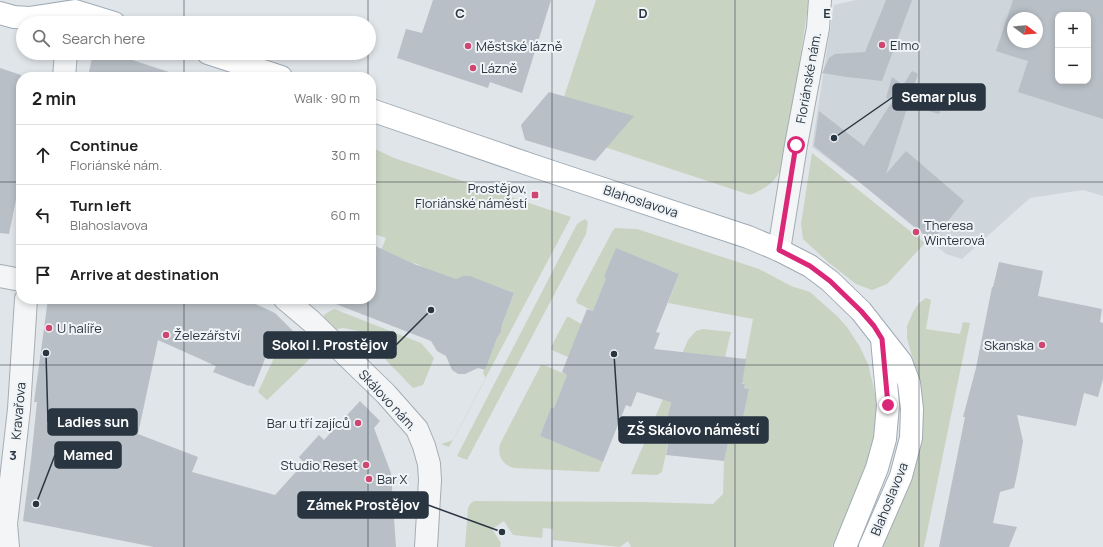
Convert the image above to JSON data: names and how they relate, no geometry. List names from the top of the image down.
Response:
{
  "streets": {
    "main road": ["Blahoslavova"],
    "street": ["Floriánské nám.", "Skálovo nám.", "Kravařova"]
  },
  "crossings": [
    ["Floriánské nám.", "Blahoslavova"]
  ],
  "places": {
    "other": [
      "Elmo",
      "Městské lázně",
      "Lázně",
      "Semar plus",
      "Theresa Winterová",
      "Sokol I. Prostějov",
      "U halíře",
      "Železářství",
      "Skanska",
      "Ladies sun",
      "ZŠ Skálovo náměstí",
      "Bar u tří zajíců",
      "Studio Reset",
      "Bar X",
      "Mamed",
      "Zámek Prostějov"
    ],
    "transit": ["Prostějov, Floriánské náměstí"]
  },
  "north": "right",
  "page": {
    "map_buttons": ["+", "−"],
    "search": "Search here",
    "heading": ["2 min", "Walk · 90 m"],
    "list": [
      ["Continue", "Floriánské nám.", "30 m"],
      ["Turn left", "Blahoslavova", "60 m"],
      "Arrive at destination"
    ]
  },
  "grid": {
    "columns": ["C", "D", "E"],
    "rows": ["3"]
  }
}
